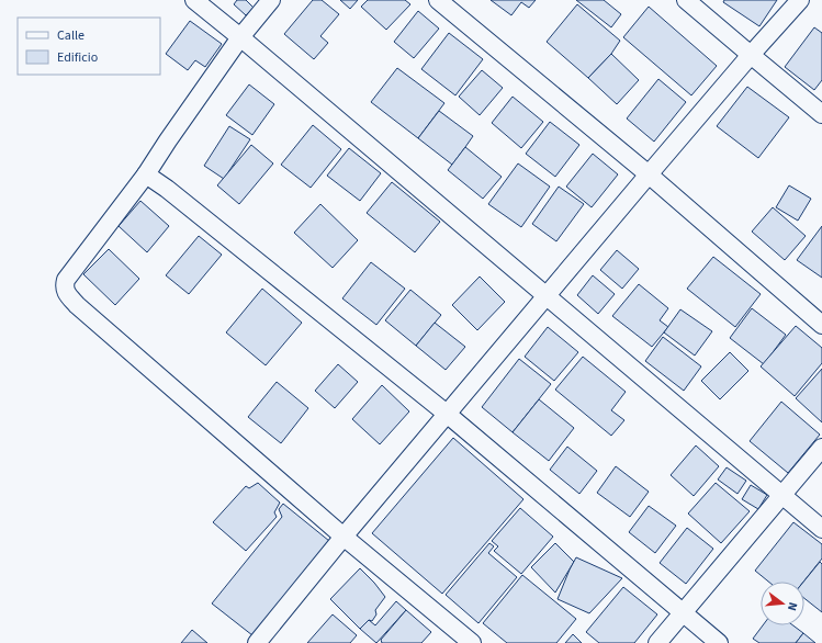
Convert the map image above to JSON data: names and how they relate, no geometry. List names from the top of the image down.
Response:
{
  "legend": ["Calle", "Edificio"],
  "north": "right"
}
